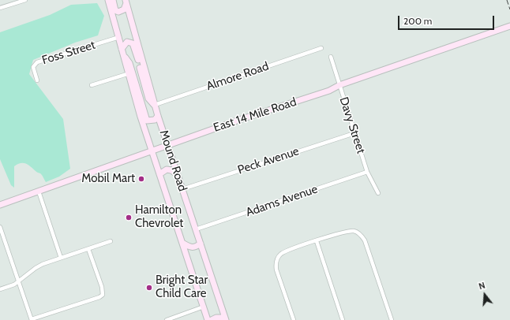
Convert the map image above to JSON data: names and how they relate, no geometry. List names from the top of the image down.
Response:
{
  "streets": {
    "main road": ["East 14 Mile Road", "Mound Road"],
    "street": [
      "Foss Street",
      "Almore Road",
      "Davy Street",
      "Peck Avenue",
      "Adams Avenue"
    ]
  },
  "crossings": [
    ["Foss Street", "Mound Road"],
    ["Almore Road", "Mound Road"],
    ["East 14 Mile Road", "Davy Street"],
    ["East 14 Mile Road", "Mound Road"],
    ["Davy Street", "Peck Avenue"],
    ["Davy Street", "Adams Avenue"],
    ["Mound Road", "Peck Avenue"],
    ["Mound Road", "Adams Avenue"]
  ],
  "places": ["Mobil Mart", "Hamilton Chevrolet", "Bright Star Child Care"],
  "scale_bar": "200 m",
  "north": "top"
}
